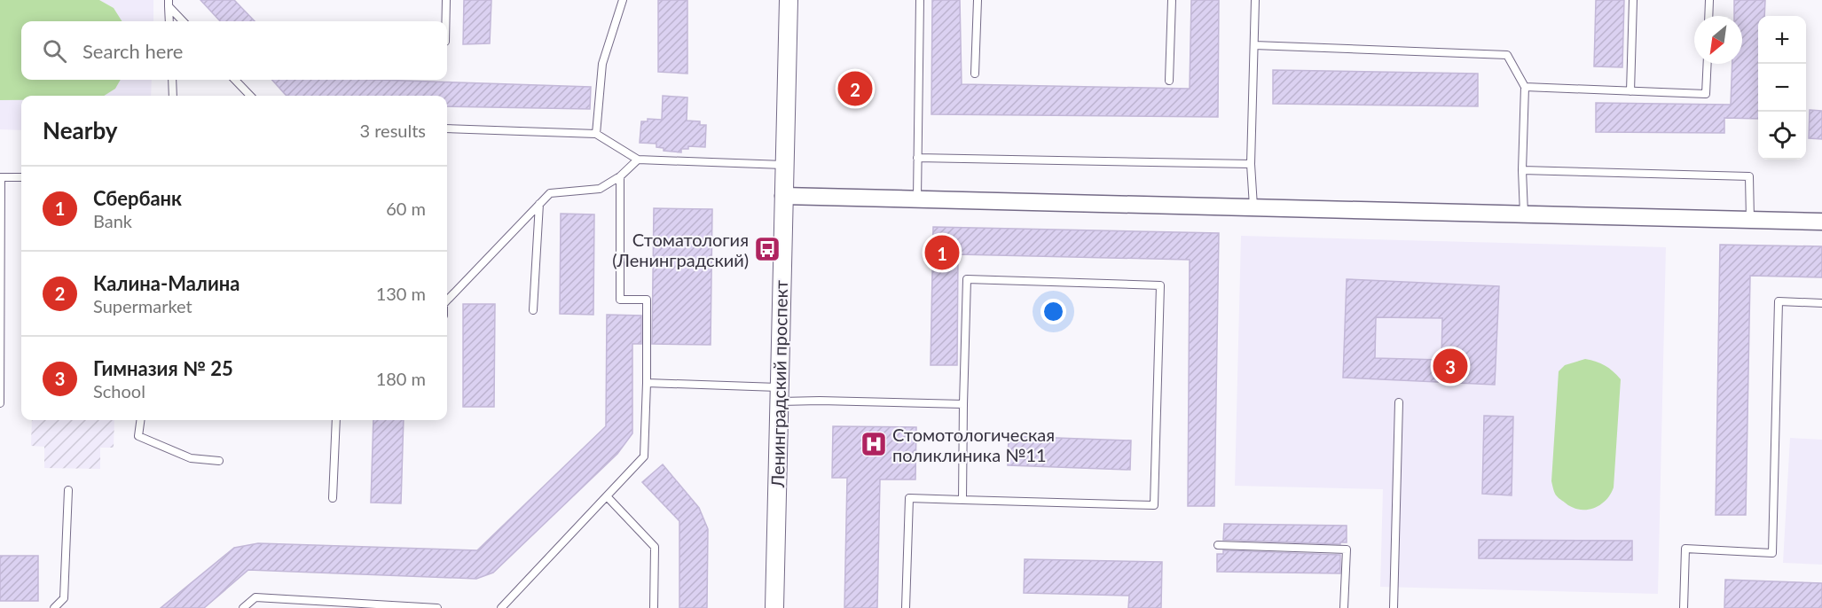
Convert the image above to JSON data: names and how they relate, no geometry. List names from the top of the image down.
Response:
{
  "streets": {
    "main road": ["Ленинградский проспект"]
  },
  "places": {
    "bus stop": ["Стоматология (Ленинградский)"],
    "hospital": ["Стомотологическая поликлиника №11"]
  },
  "north": "bottom left",
  "page": {
    "map_buttons": ["+", "−"],
    "search": "Search here",
    "pins": ["2", "1", "3"],
    "heading": ["Nearby", "3 results"],
    "list": [
      {
        "mark": "1",
        "name": "Сбербанк",
        "note": "Bank",
        "value": "60 m"
      },
      {
        "mark": "2",
        "name": "Калина-Малина",
        "note": "Supermarket",
        "value": "130 m"
      },
      {
        "mark": "3",
        "name": "Гимназия № 25",
        "note": "School",
        "value": "180 m"
      }
    ]
  }
}
